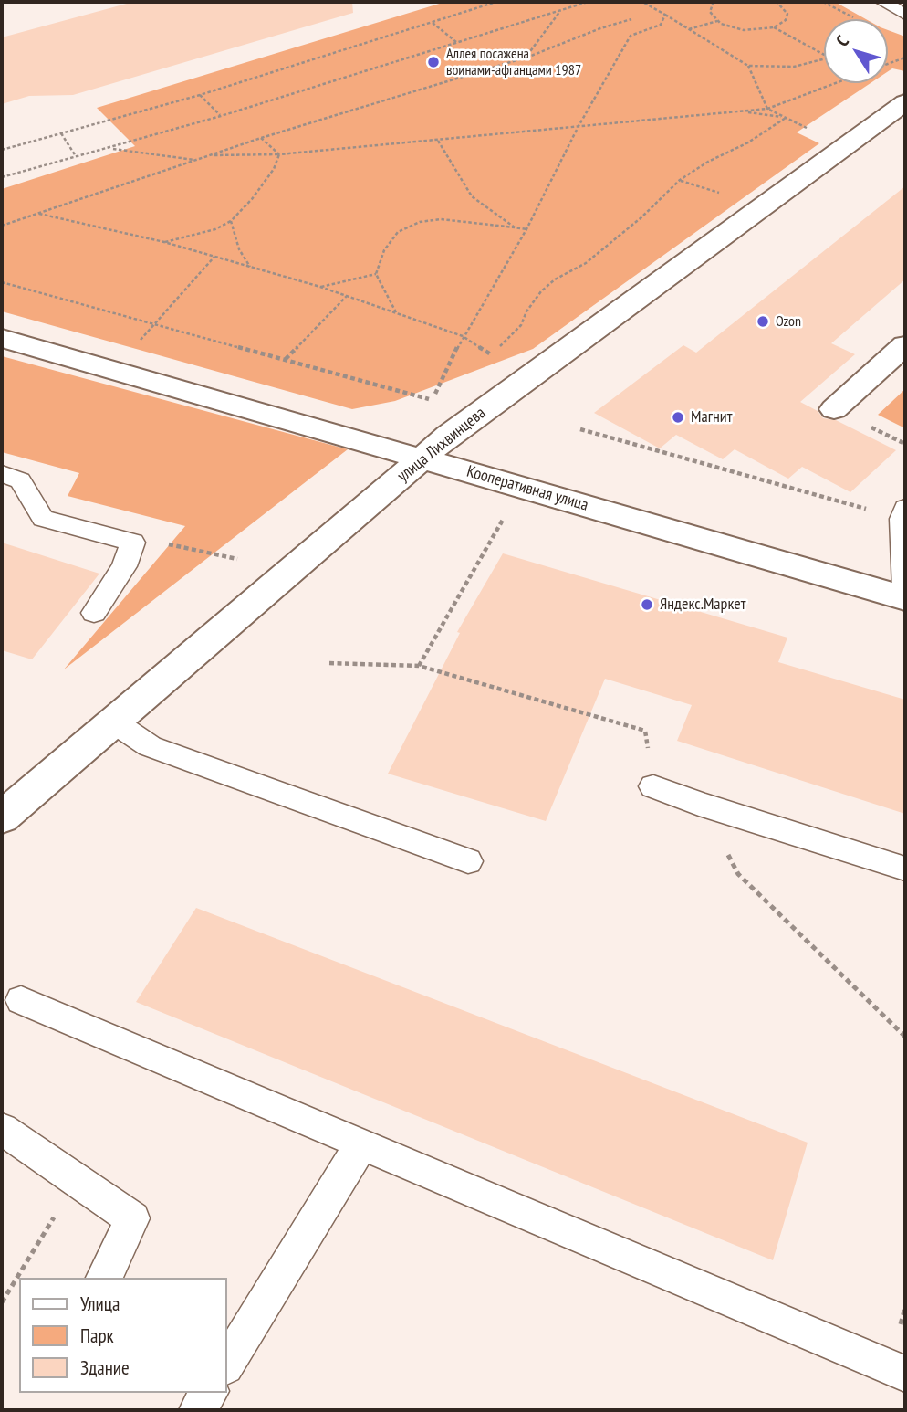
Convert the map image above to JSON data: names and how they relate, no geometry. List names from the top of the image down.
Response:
{
  "streets": {
    "street": ["улица Лихвинцева", "Кооперативная улица"]
  },
  "crossings": [
    ["улица Лихвинцева", "Кооперативная улица"]
  ],
  "places": [
    "Аллея посажена воинами-афганцами 1987",
    "Ozon",
    "Магнит",
    "Яндекс.Маркет"
  ],
  "legend": ["Улица", "Парк", "Здание"],
  "north": "top left"
}
